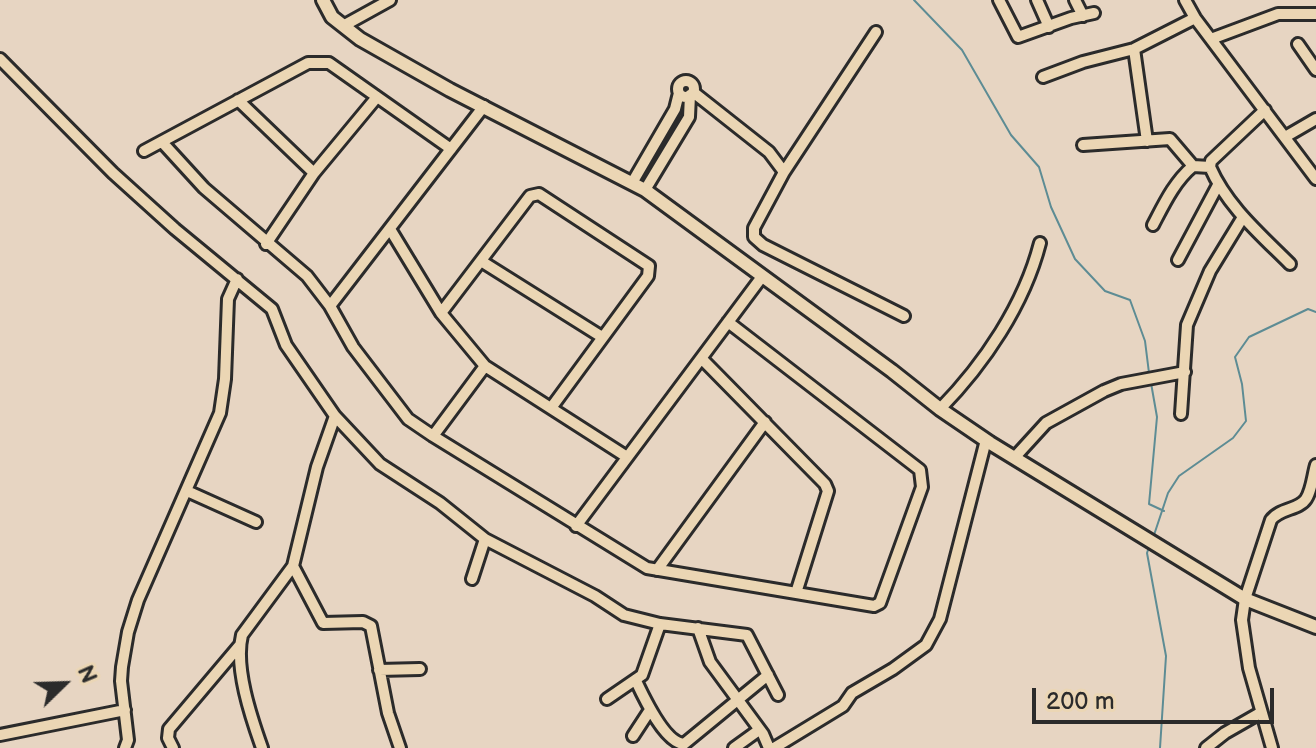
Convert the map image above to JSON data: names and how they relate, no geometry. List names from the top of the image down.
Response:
{
  "scale_bar": "200 m",
  "north": "top right"
}
